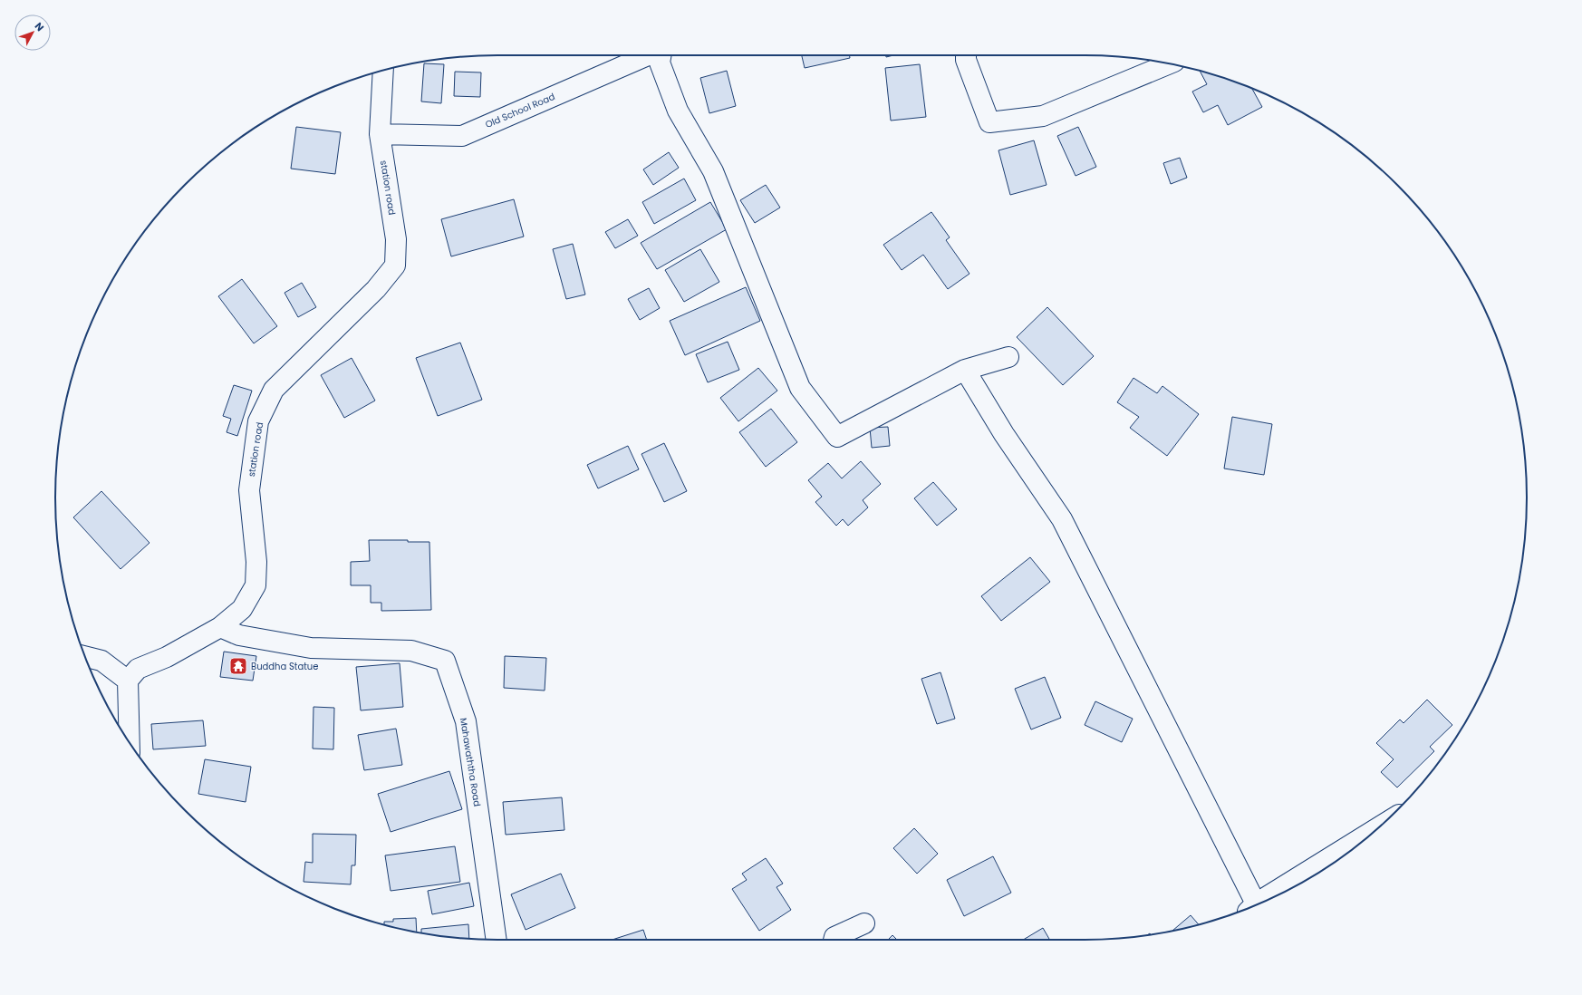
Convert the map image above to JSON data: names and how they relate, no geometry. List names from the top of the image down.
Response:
{
  "streets": {
    "street": ["Old School Road", "station road", "Mahawaththa Road"]
  },
  "crossings": [
    ["Old School Road", "station road"],
    ["station road", "Mahawaththa Road"]
  ],
  "places": {
    "temple": ["Buddha Statue"]
  },
  "north": "top right"
}
